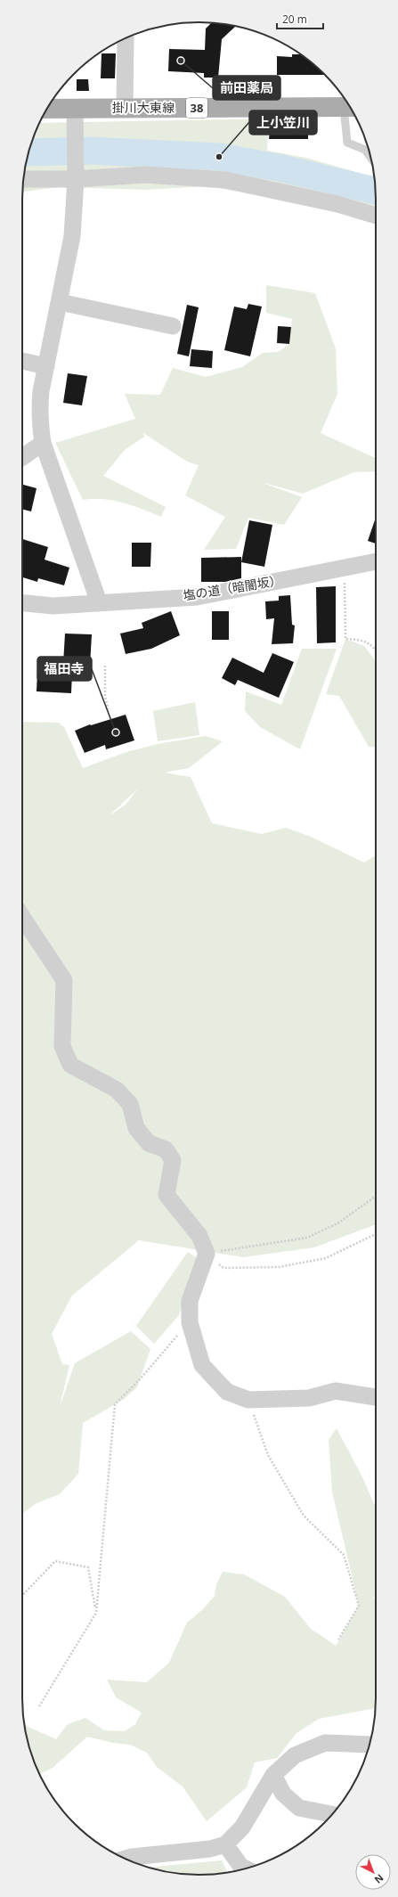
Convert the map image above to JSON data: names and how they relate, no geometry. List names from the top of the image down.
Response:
{
  "streets": {
    "main road": ["掛川大東線", "38"],
    "street": ["塩の道（暗闇坂）"]
  },
  "places": ["前田薬局", "上小笠川", "福田寺"],
  "scale_bar": "20 m",
  "north": "bottom right"
}
